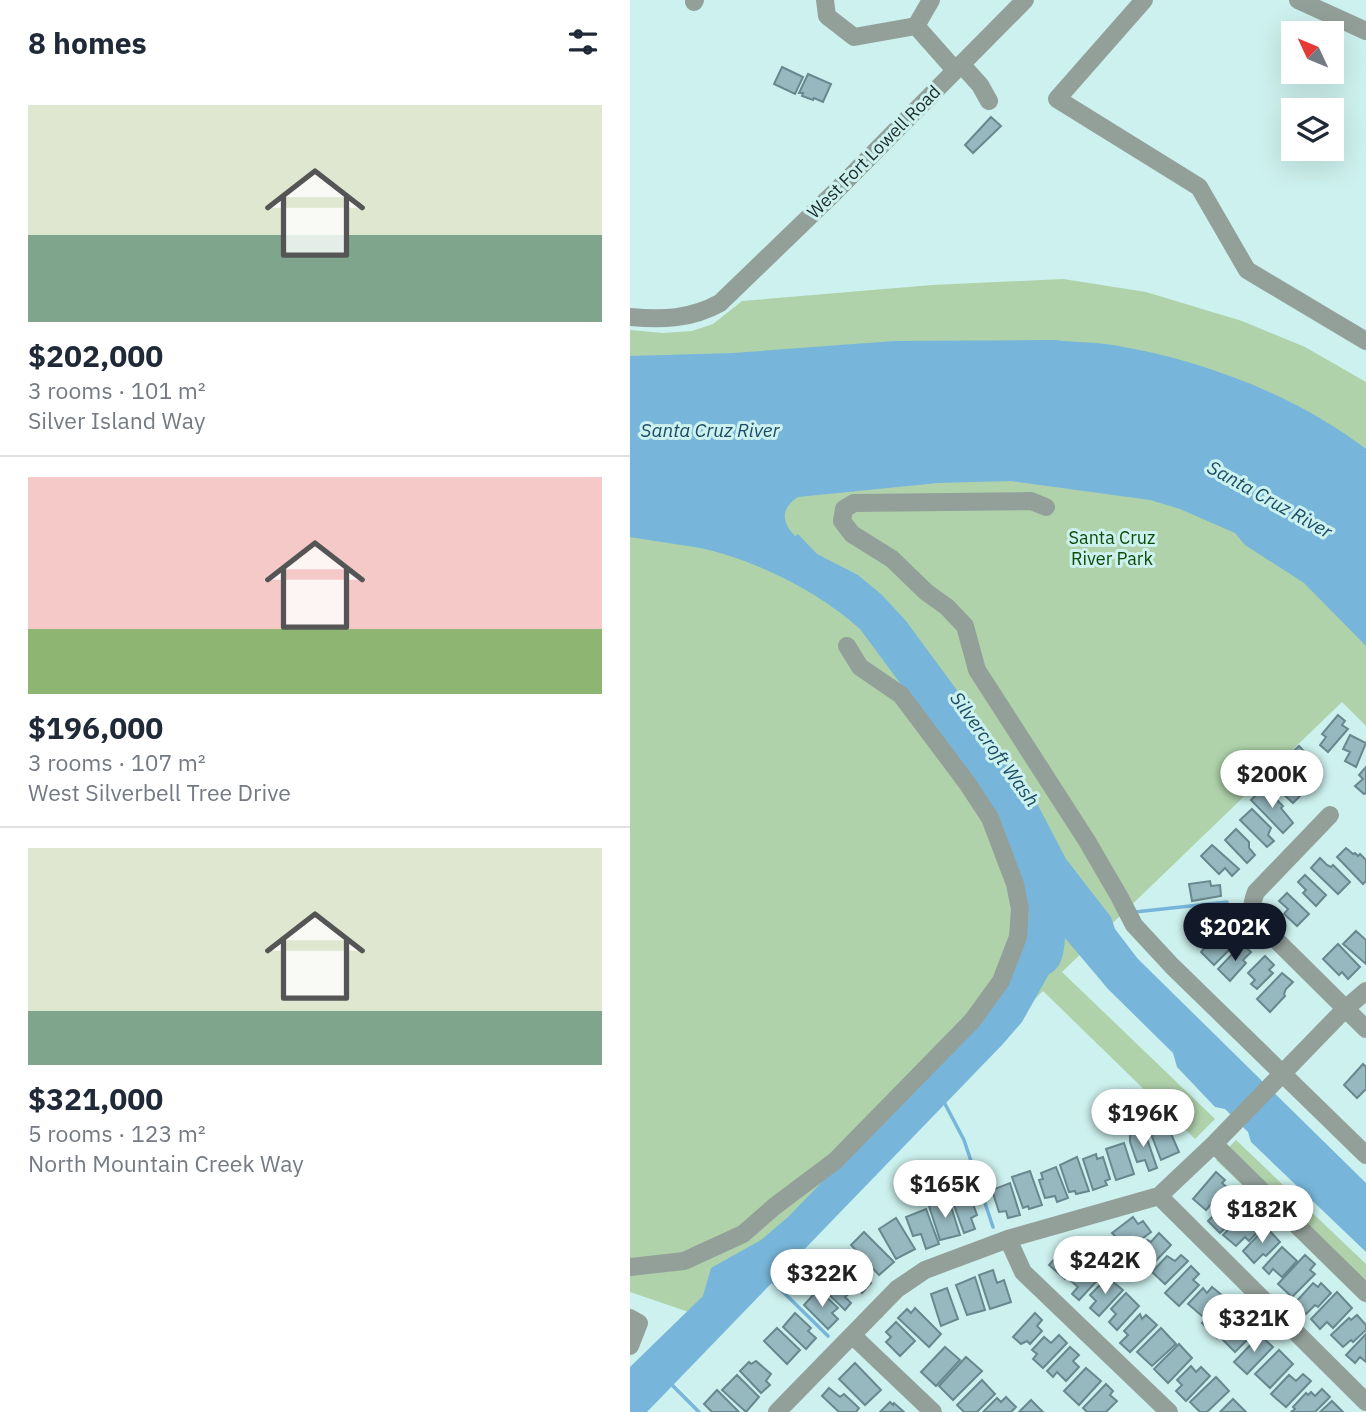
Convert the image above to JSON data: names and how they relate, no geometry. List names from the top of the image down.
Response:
{
  "streets": {
    "street": ["West Fort Lowell Road"]
  },
  "water": ["Santa Cruz River", "Silvercroft Wash"],
  "parks": ["Santa Cruz River Park"],
  "north": "top left",
  "page": {
    "heading": "8 homes",
    "list": [
      {
        "name": "$202,000",
        "note": "3 rooms · 101 m² · Silver Island Way"
      },
      {
        "name": "$196,000",
        "note": "3 rooms · 107 m² · West Silverbell Tree Drive"
      },
      {
        "name": "$321,000",
        "note": "5 rooms · 123 m² · North Mountain Creek Way"
      }
    ],
    "price": [
      "$200K",
      "$202K",
      "$196K",
      "$165K",
      "$182K",
      "$242K",
      "$322K",
      "$321K"
    ]
  }
}
